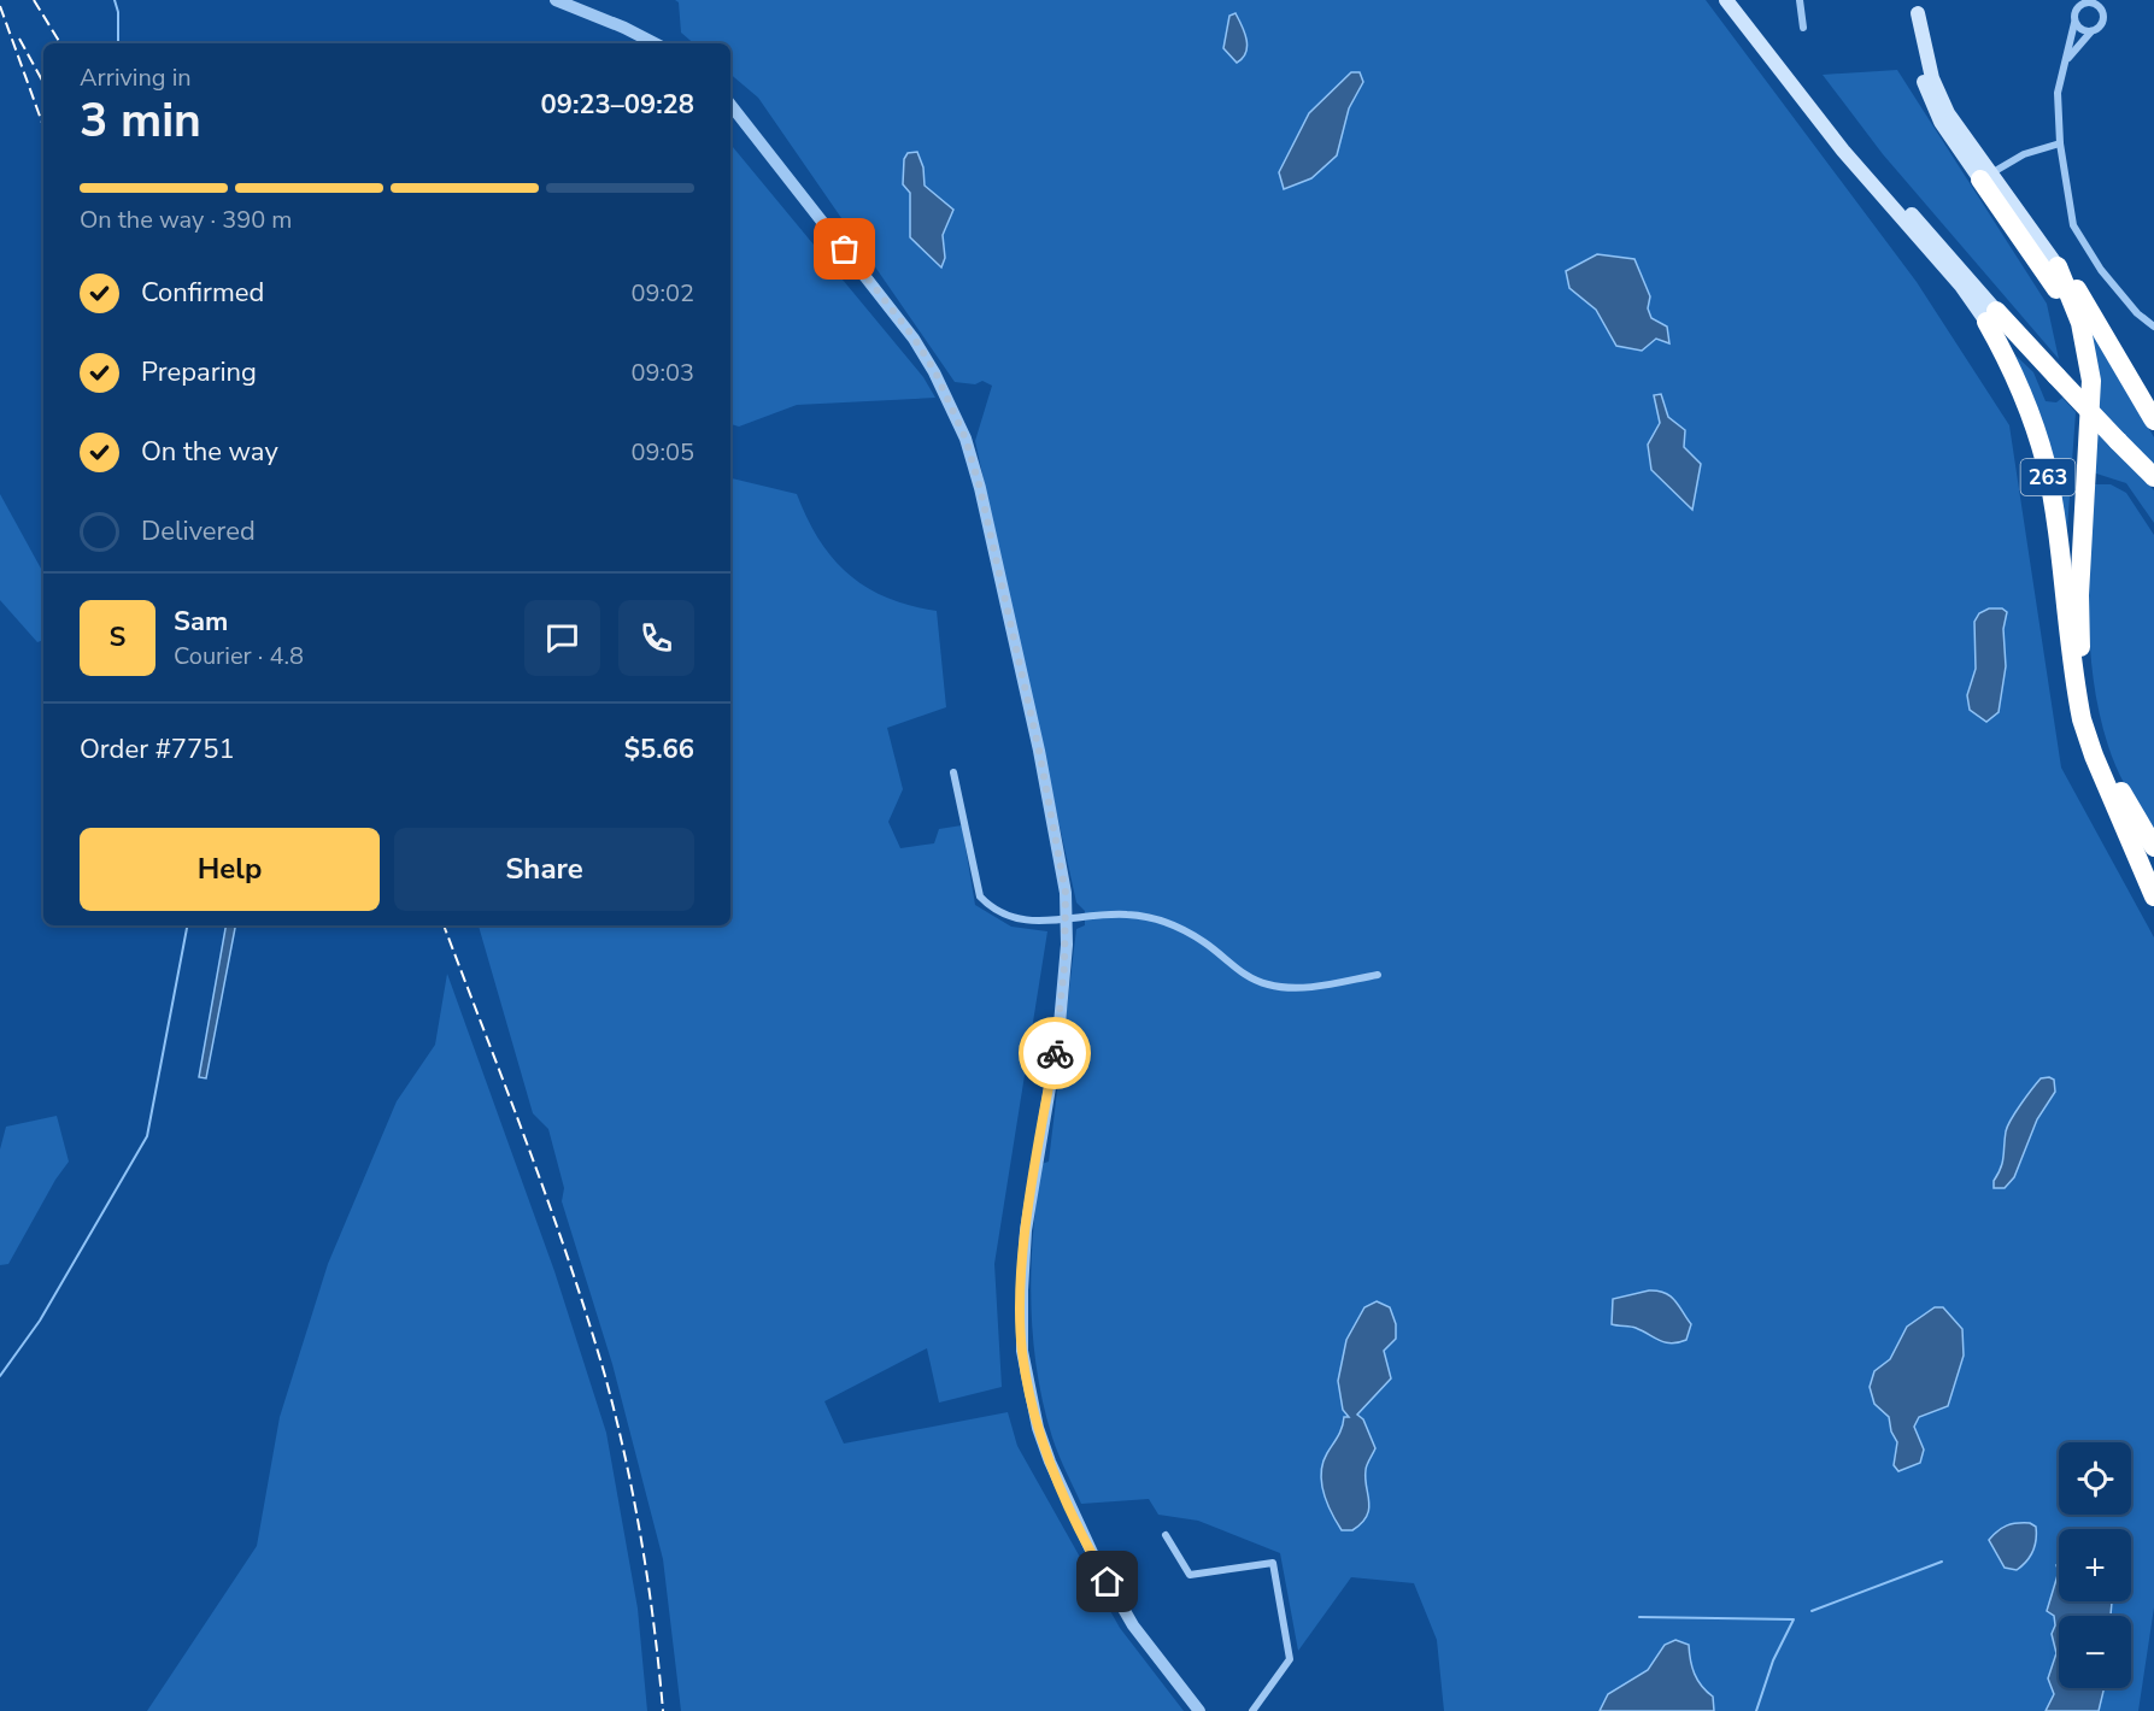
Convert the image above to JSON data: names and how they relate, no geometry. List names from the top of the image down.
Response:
{
  "streets": {
    "highway": ["263"]
  },
  "page": {
    "heading": ["3 min", "Arriving in", "09:23–09:28"],
    "panel": [
      "Sam",
      "Courier · 4.8",
      "Order #7751",
      "$5.66"
    ],
    "bar": "On the way · 390 m",
    "list": [
      ["Confirmed", "09:02"],
      ["Preparing", "09:03"],
      ["On the way", "09:05"],
      "Delivered"
    ],
    "round": "S",
    "buttons": ["Help", "Share"],
    "map_buttons": ["+", "−"]
  }
}
